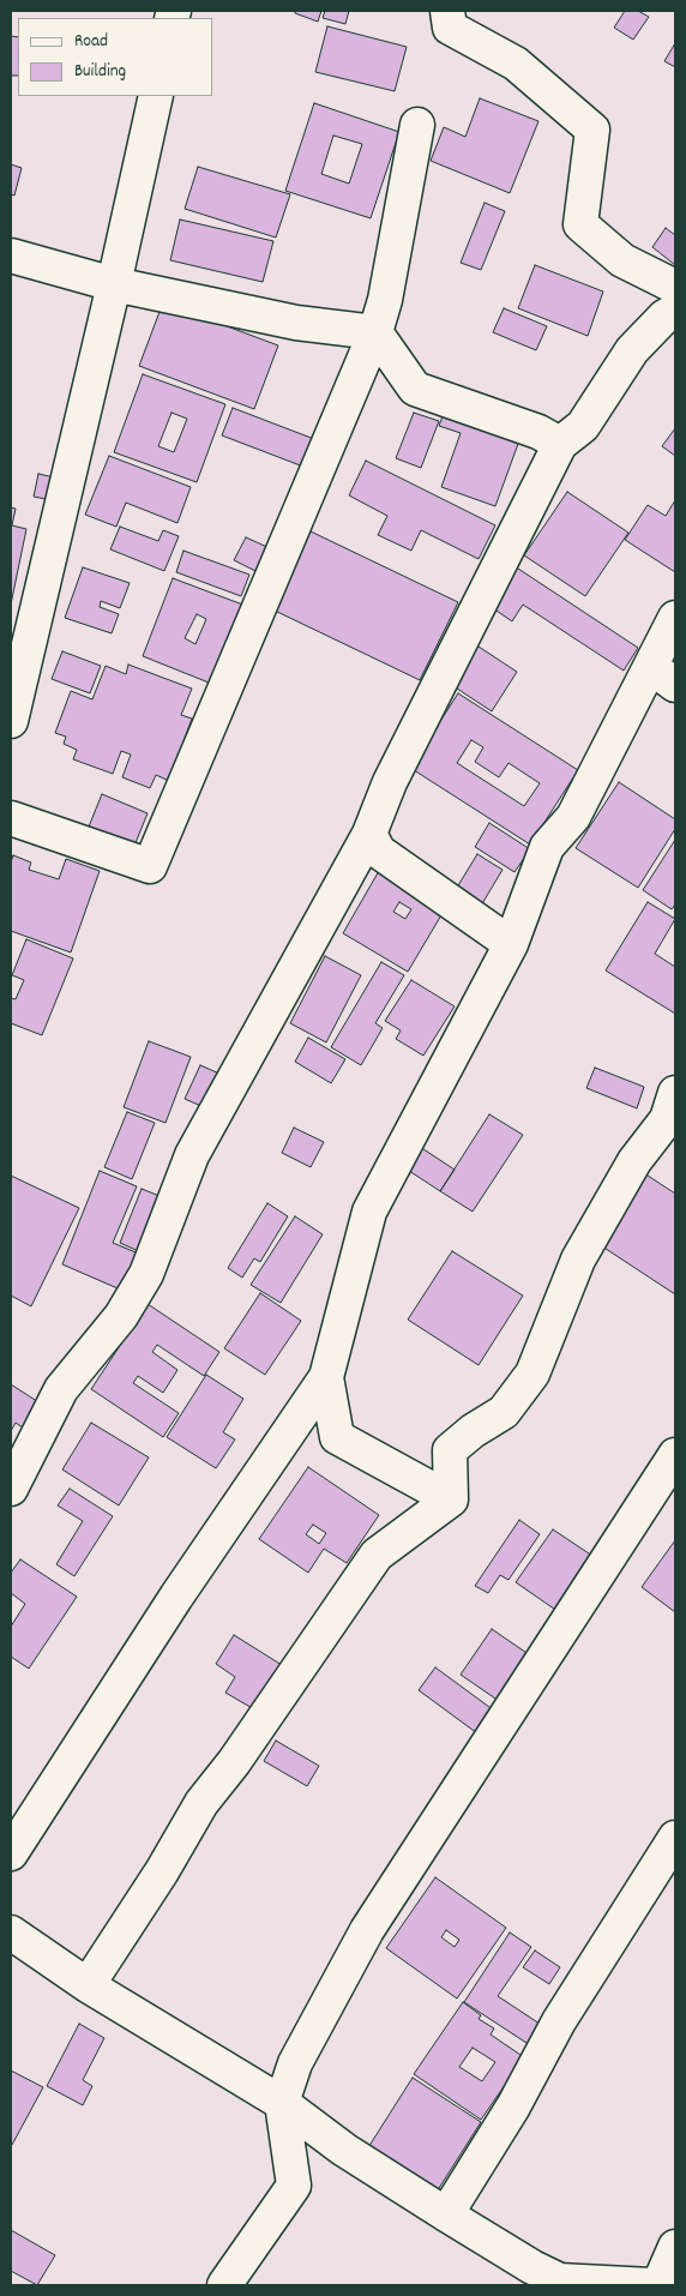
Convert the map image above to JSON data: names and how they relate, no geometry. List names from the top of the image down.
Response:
{
  "legend": ["Road", "Building"]
}
